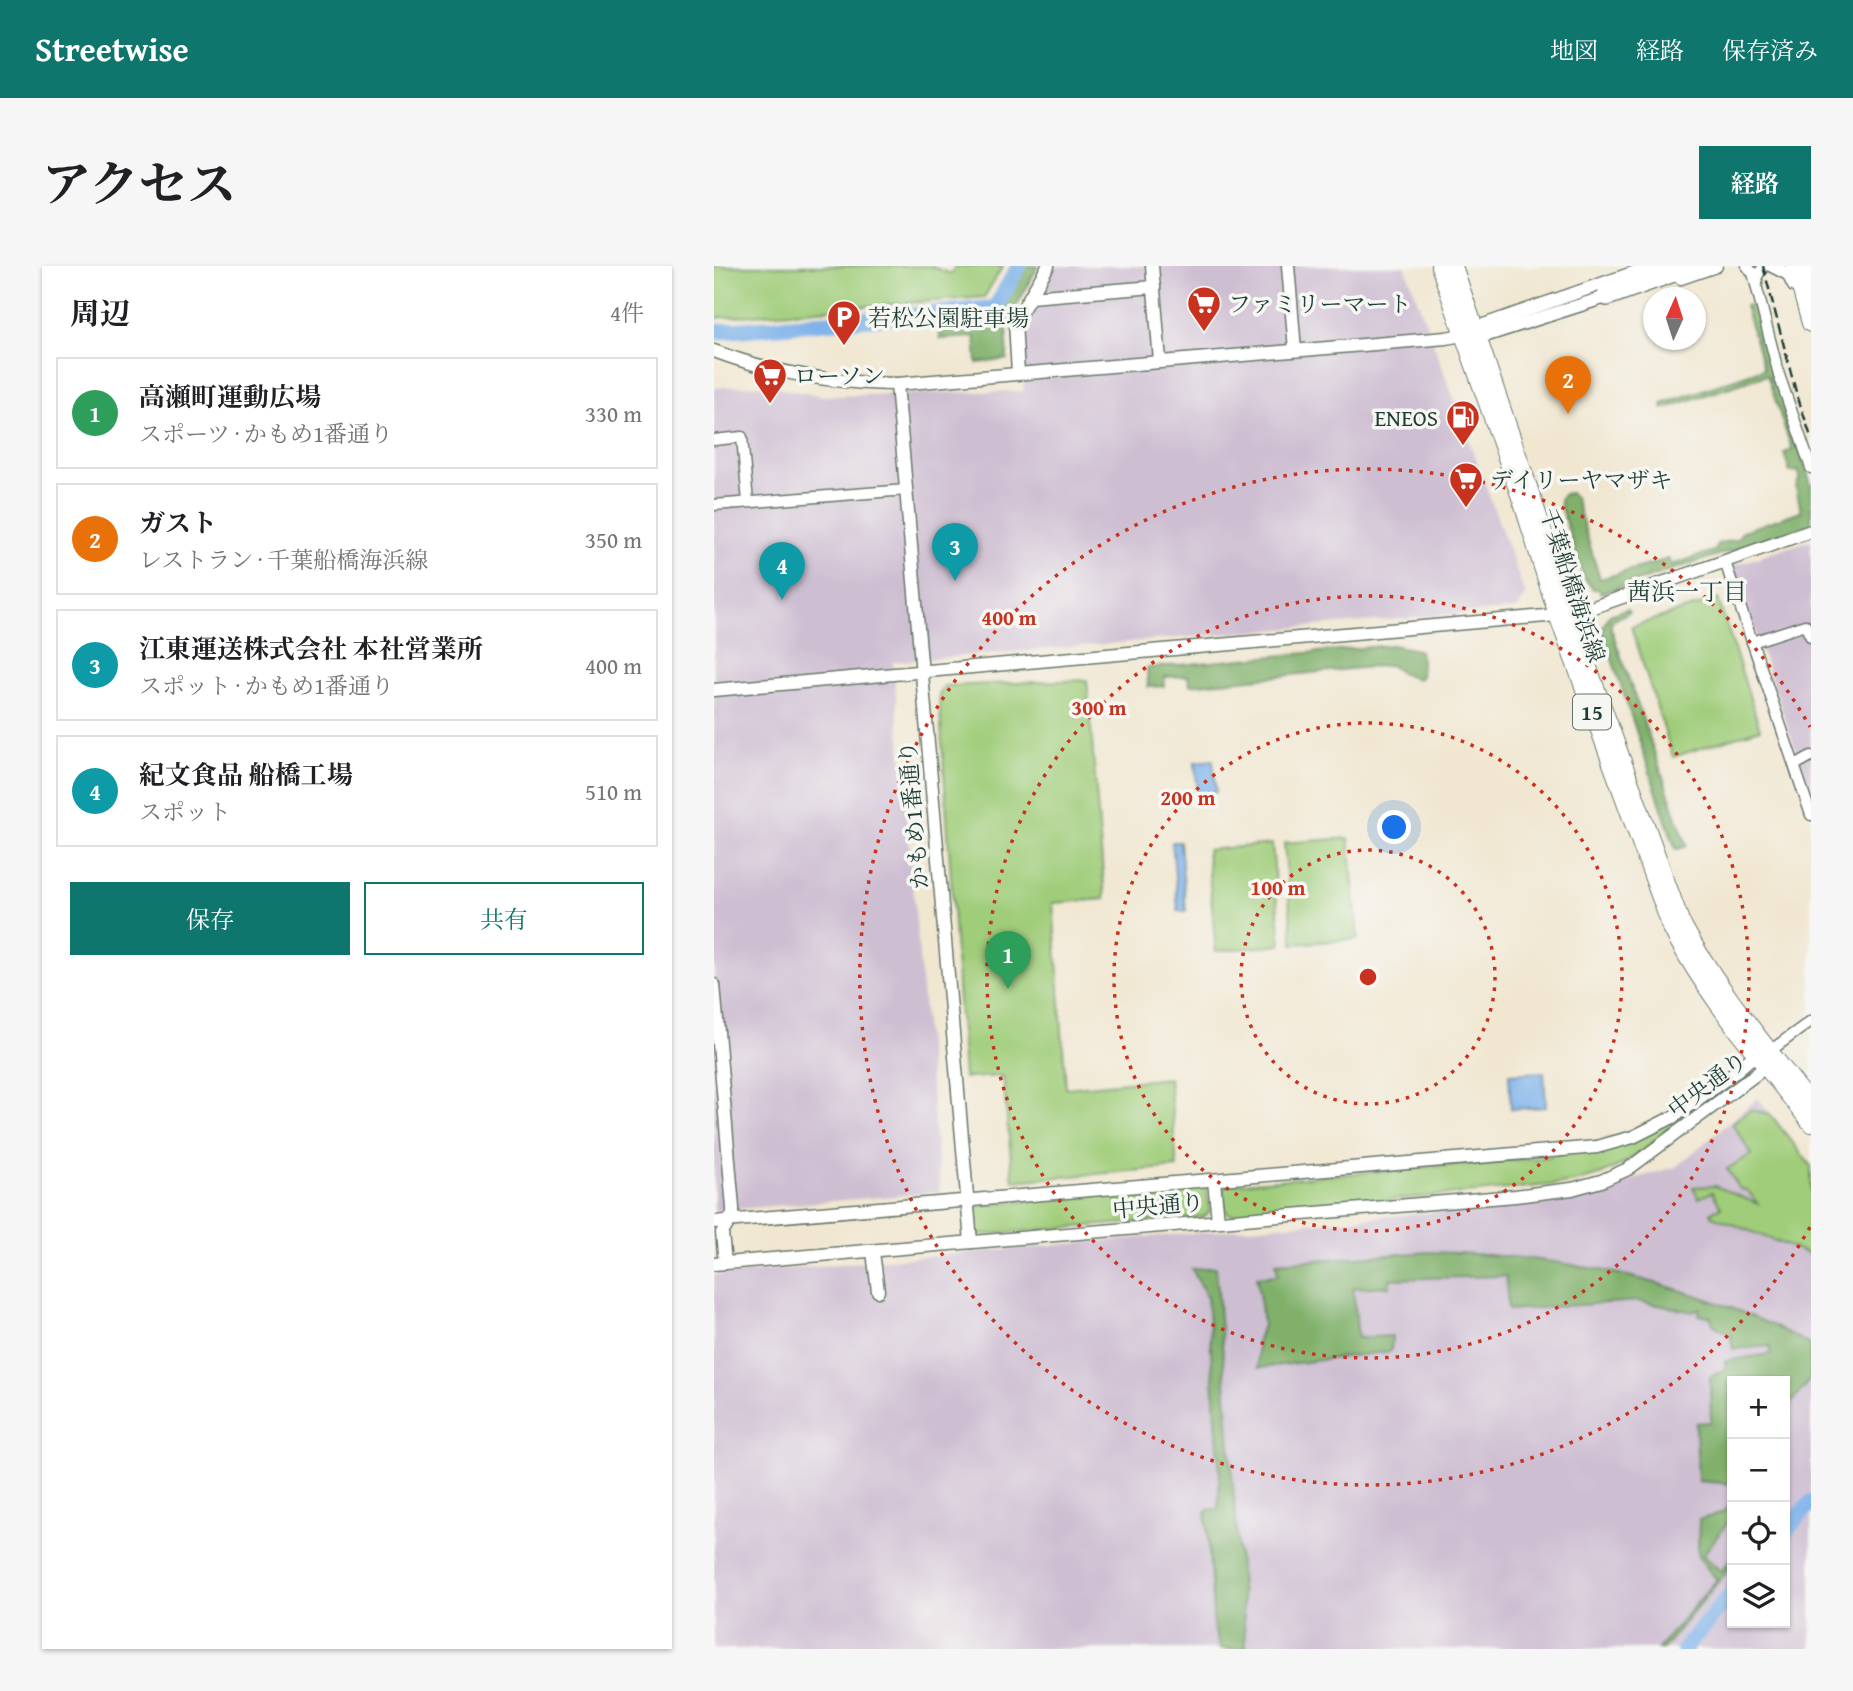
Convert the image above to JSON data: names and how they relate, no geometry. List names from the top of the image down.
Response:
{
  "streets": {
    "main road": ["千葉船橋海浜線", "15"],
    "street": ["かもめ1番通り", "中央通り"]
  },
  "crossings": [
    ["千葉船橋海浜線", "中央通り"],
    ["かもめ1番通り", "中央通り"]
  ],
  "districts": ["茜浜一丁目"],
  "places": {
    "supermarket": ["ファミリーマート", "ローソン", "デイリーヤマザキ"],
    "parking": ["若松公園駐車場"],
    "fuel station": ["ENEOS"]
  },
  "north": "top",
  "page": {
    "header": "Streetwise",
    "nav": ["地図", "経路", "保存済み"],
    "title": "アクセス",
    "buttons": [
      "経路",
      ["保存", "共有"]
    ],
    "heading": ["周辺", "4件"],
    "pins": [
      "2",
      "3",
      "4",
      "1"
    ],
    "list": [
      {
        "mark": "1",
        "name": "高瀬町運動広場",
        "note": "スポーツ · かもめ1番通り",
        "value": "330 m"
      },
      {
        "mark": "2",
        "name": "ガスト",
        "note": "レストラン · 千葉船橋海浜線",
        "value": "350 m"
      },
      {
        "mark": "3",
        "name": "江東運送株式会社 本社営業所",
        "note": "スポット · かもめ1番通り",
        "value": "400 m"
      },
      {
        "mark": "4",
        "name": "紀文食品 船橋工場",
        "note": "スポット",
        "value": "510 m"
      }
    ],
    "map_buttons": ["+", "−"]
  },
  "rings": [
    "400 m",
    "300 m",
    "200 m",
    "100 m"
  ]
}
